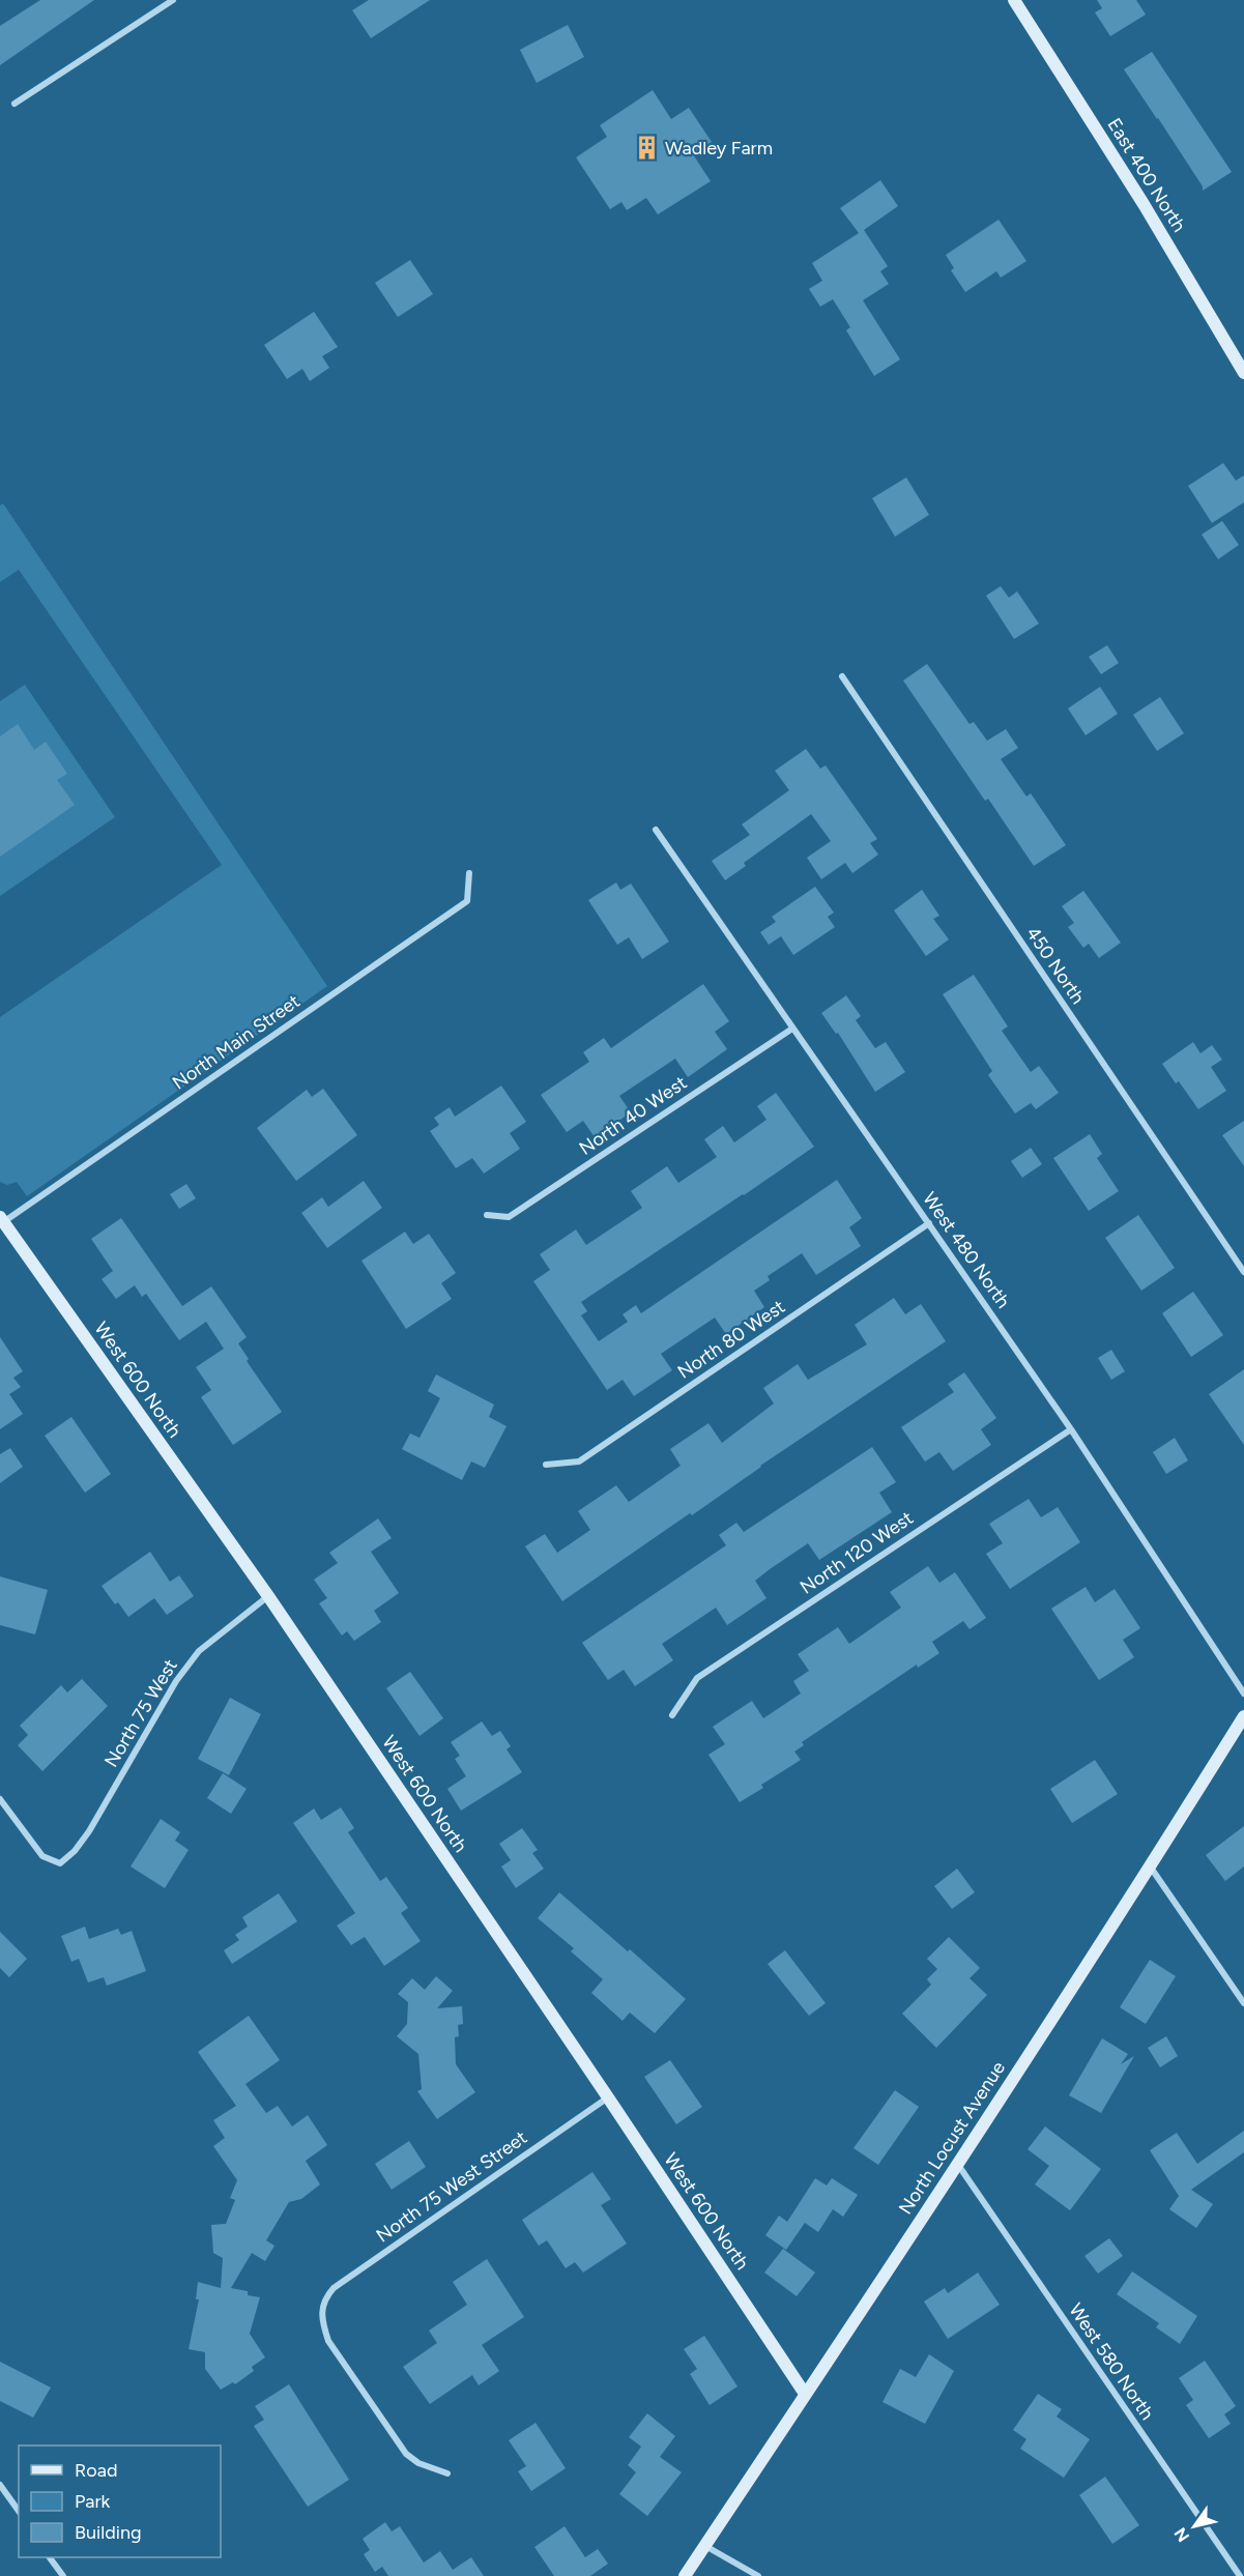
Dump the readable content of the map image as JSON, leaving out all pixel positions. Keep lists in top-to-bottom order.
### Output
{
  "streets": {
    "street": [
      "East 400 North",
      "450 North",
      "North Main Street",
      "North 40 West",
      "West 480 North",
      "North 80 West",
      "West 600 North",
      "North 120 West",
      "North 75 West",
      "North Locust Avenue",
      "North 75 West Street",
      "West 580 North"
    ]
  },
  "crossings": [
    ["North Main Street", "West 600 North"],
    ["North 40 West", "West 480 North"],
    ["West 480 North", "North 80 West"],
    ["West 480 North", "North 120 West"],
    ["West 600 North", "North 75 West"],
    ["West 600 North", "North Locust Avenue"],
    ["West 600 North", "North 75 West Street"],
    ["North Locust Avenue", "West 580 North"]
  ],
  "places": {
    "building": ["Wadley Farm"]
  },
  "legend": ["Road", "Park", "Building"],
  "north": "bottom left"
}
